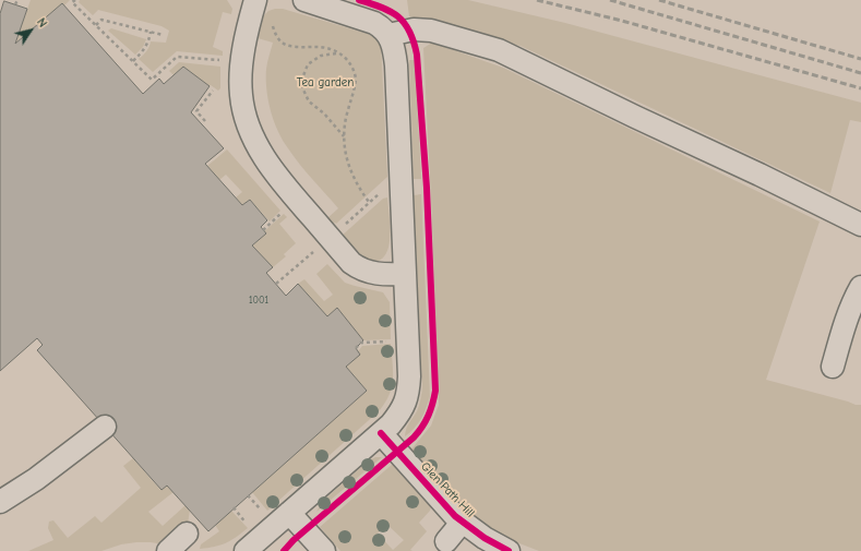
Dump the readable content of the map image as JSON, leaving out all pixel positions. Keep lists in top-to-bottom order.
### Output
{
  "streets": {
    "lane": ["Glen Path Hill"]
  },
  "parks": ["Tea garden"],
  "house_numbers": ["1001"],
  "north": "top right"
}
